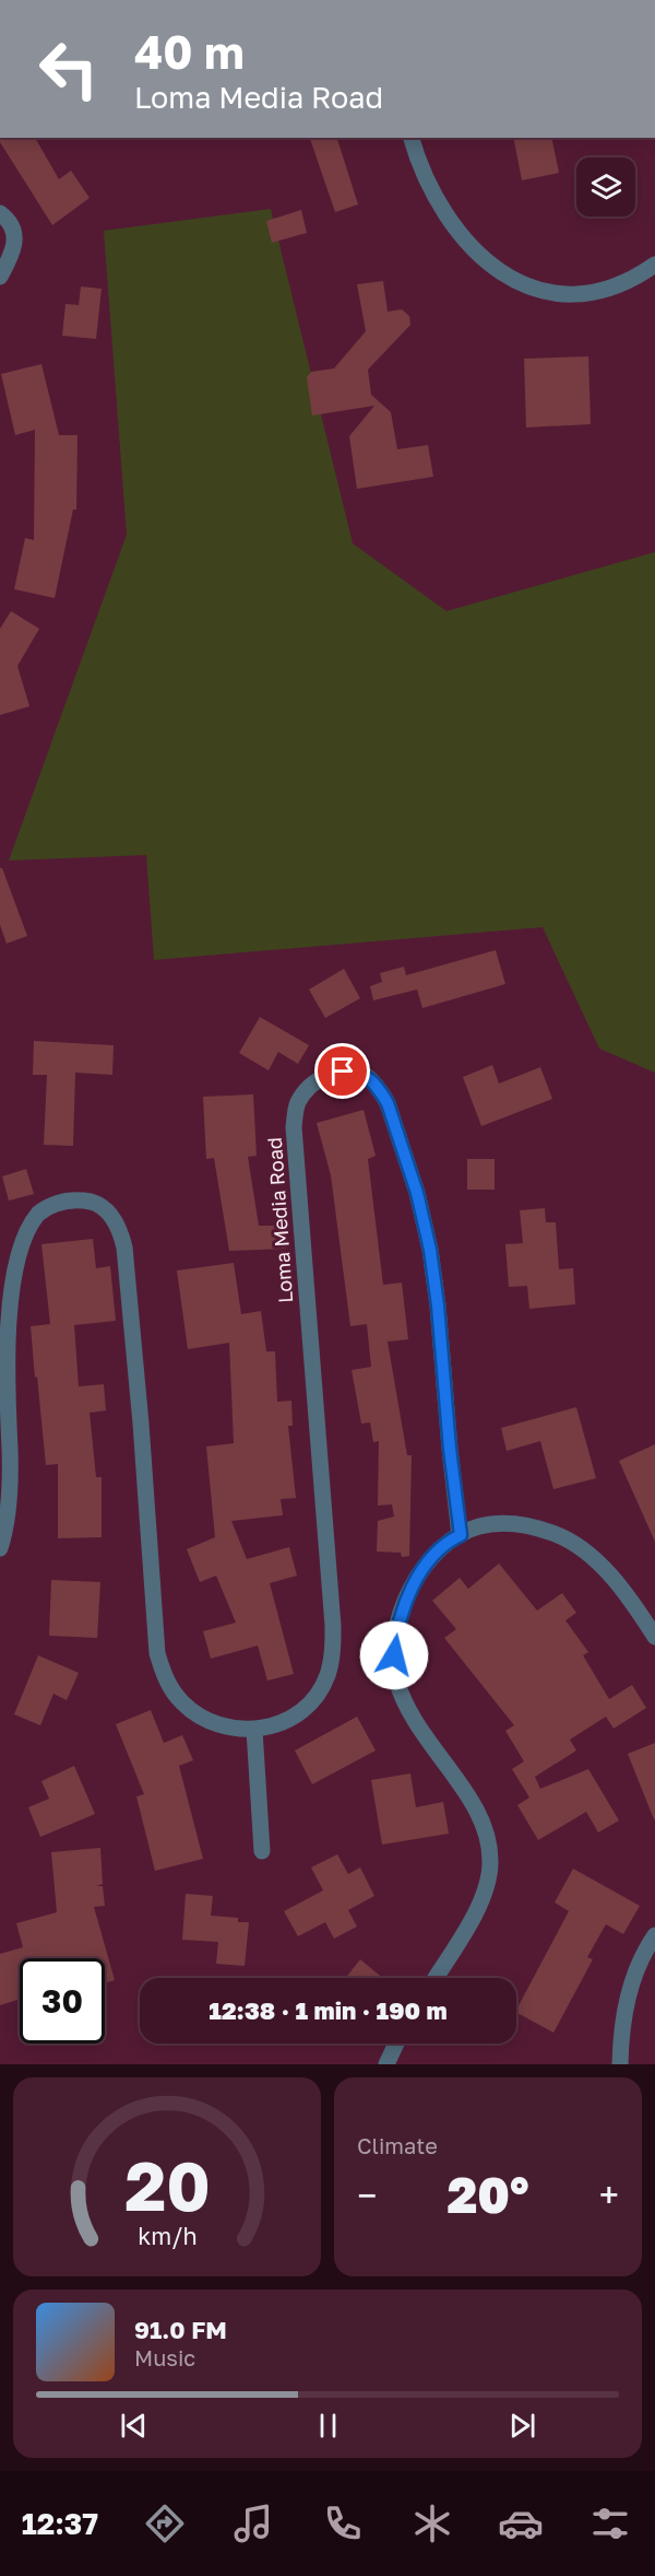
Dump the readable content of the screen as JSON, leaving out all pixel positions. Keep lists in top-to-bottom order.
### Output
{
  "streets": {
    "street": ["Loma Media Road"]
  },
  "page": {
    "turn": ["40 m", "Loma Media Road"],
    "limit": "30",
    "trip": "12:38 · 1 min · 190 m",
    "tile": "Climate",
    "heat": ["−", "20°", "+"],
    "song": ["91.0 FM", "Music"],
    "tabs": "12:37",
    "gauge": ["20", "km/h"]
  }
}
